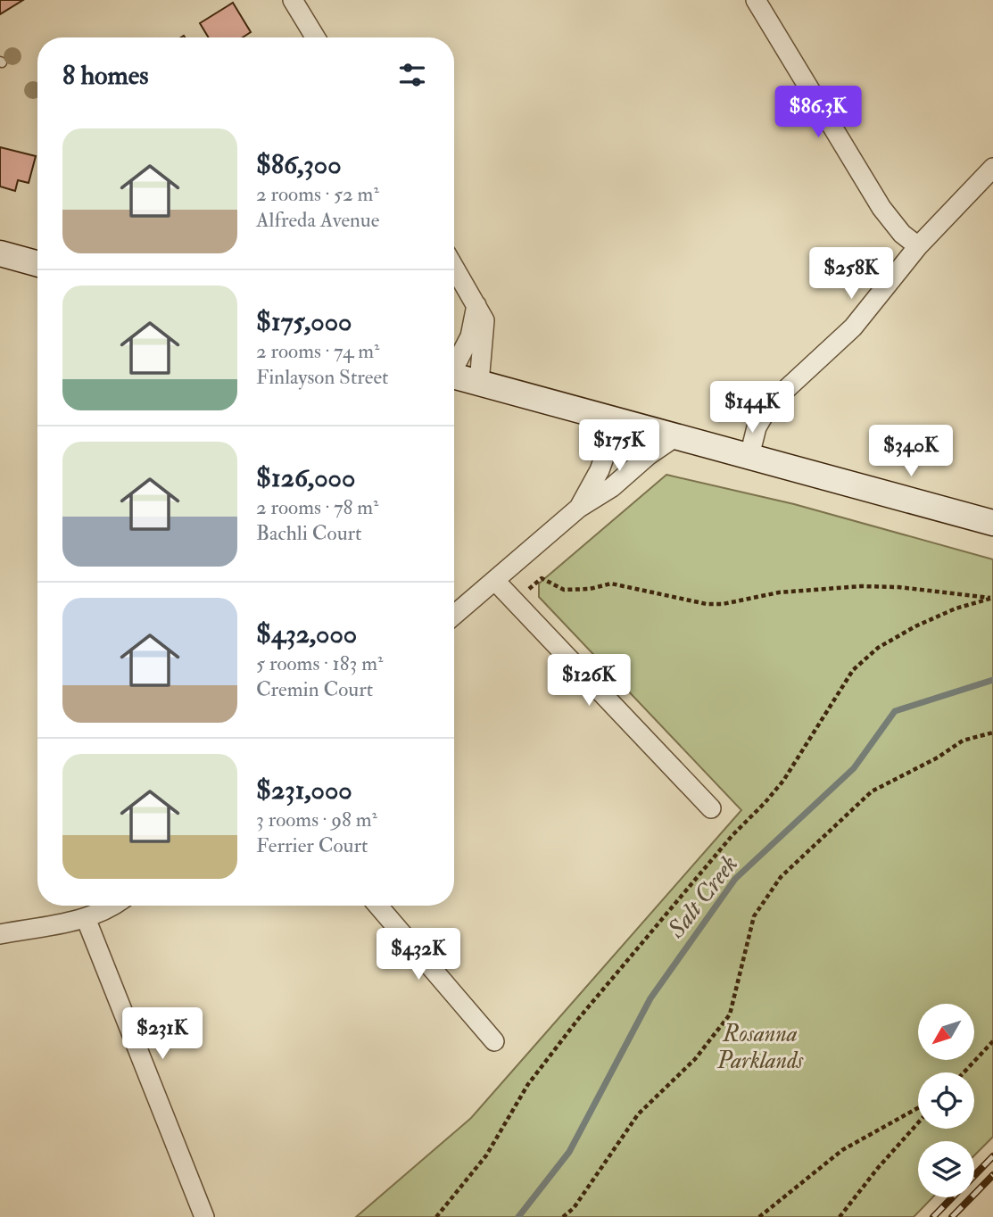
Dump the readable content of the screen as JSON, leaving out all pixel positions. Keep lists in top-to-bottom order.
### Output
{
  "water": ["Salt Creek"],
  "parks": ["Rosanna Parklands"],
  "north": "bottom left",
  "page": {
    "heading": "8 homes",
    "price": [
      "$86.3K",
      "$258K",
      "$144K",
      "$175K",
      "$340K",
      "$126K",
      "$432K",
      "$231K"
    ],
    "list": [
      {
        "name": "$86,300",
        "note": "2 rooms · 52 m² · Alfreda Avenue"
      },
      {
        "name": "$175,000",
        "note": "2 rooms · 74 m² · Finlayson Street"
      },
      {
        "name": "$126,000",
        "note": "2 rooms · 78 m² · Bachli Court"
      },
      {
        "name": "$432,000",
        "note": "5 rooms · 183 m² · Cremin Court"
      },
      {
        "name": "$231,000",
        "note": "3 rooms · 98 m² · Ferrier Court"
      }
    ]
  }
}
